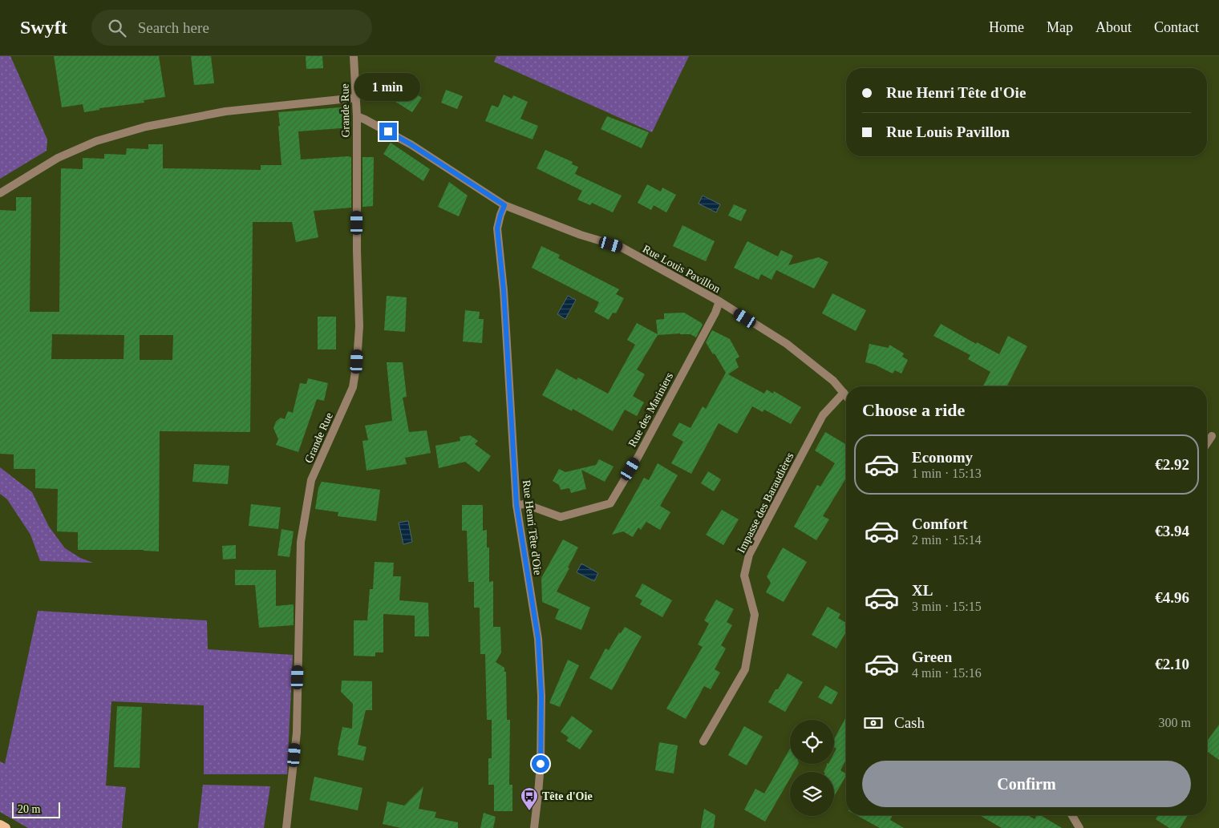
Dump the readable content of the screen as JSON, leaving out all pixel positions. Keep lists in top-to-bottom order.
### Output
{
  "streets": {
    "street": [
      "Grande Rue",
      "Rue Louis Pavillon",
      "Rue des Mariniers",
      "Impasse des Baraudières",
      "Rue Henri Tête d'Oie"
    ]
  },
  "crossings": [
    ["Grande Rue", "Rue Louis Pavillon"],
    ["Rue Louis Pavillon", "Rue des Mariniers"],
    ["Rue Louis Pavillon", "Impasse des Baraudières"],
    ["Rue Louis Pavillon", "Rue Henri Tête d'Oie"],
    ["Rue des Mariniers", "Rue Henri Tête d'Oie"]
  ],
  "places": {
    "bus stop": ["Tête d'Oie"]
  },
  "scale_bar": "20 m",
  "page": {
    "header": "Swyft",
    "search": "Search here",
    "nav": [
      "Home",
      "Map",
      "About",
      "Contact"
    ],
    "banner": ["Rue Henri Tête d'Oie", "Rue Louis Pavillon"],
    "bubble": "1 min",
    "heading": "Choose a ride",
    "list": [
      {
        "name": "Economy",
        "note": "1 min · 15:13",
        "value": "€2.92"
      },
      {
        "name": "Comfort",
        "note": "2 min · 15:14",
        "value": "€3.94"
      },
      {
        "name": "XL",
        "note": "3 min · 15:15",
        "value": "€4.96"
      },
      {
        "name": "Green",
        "note": "4 min · 15:16",
        "value": "€2.10"
      }
    ],
    "pay": ["Cash", "300 m"],
    "buttons": "Confirm",
    "scale": "20 m"
  }
}
